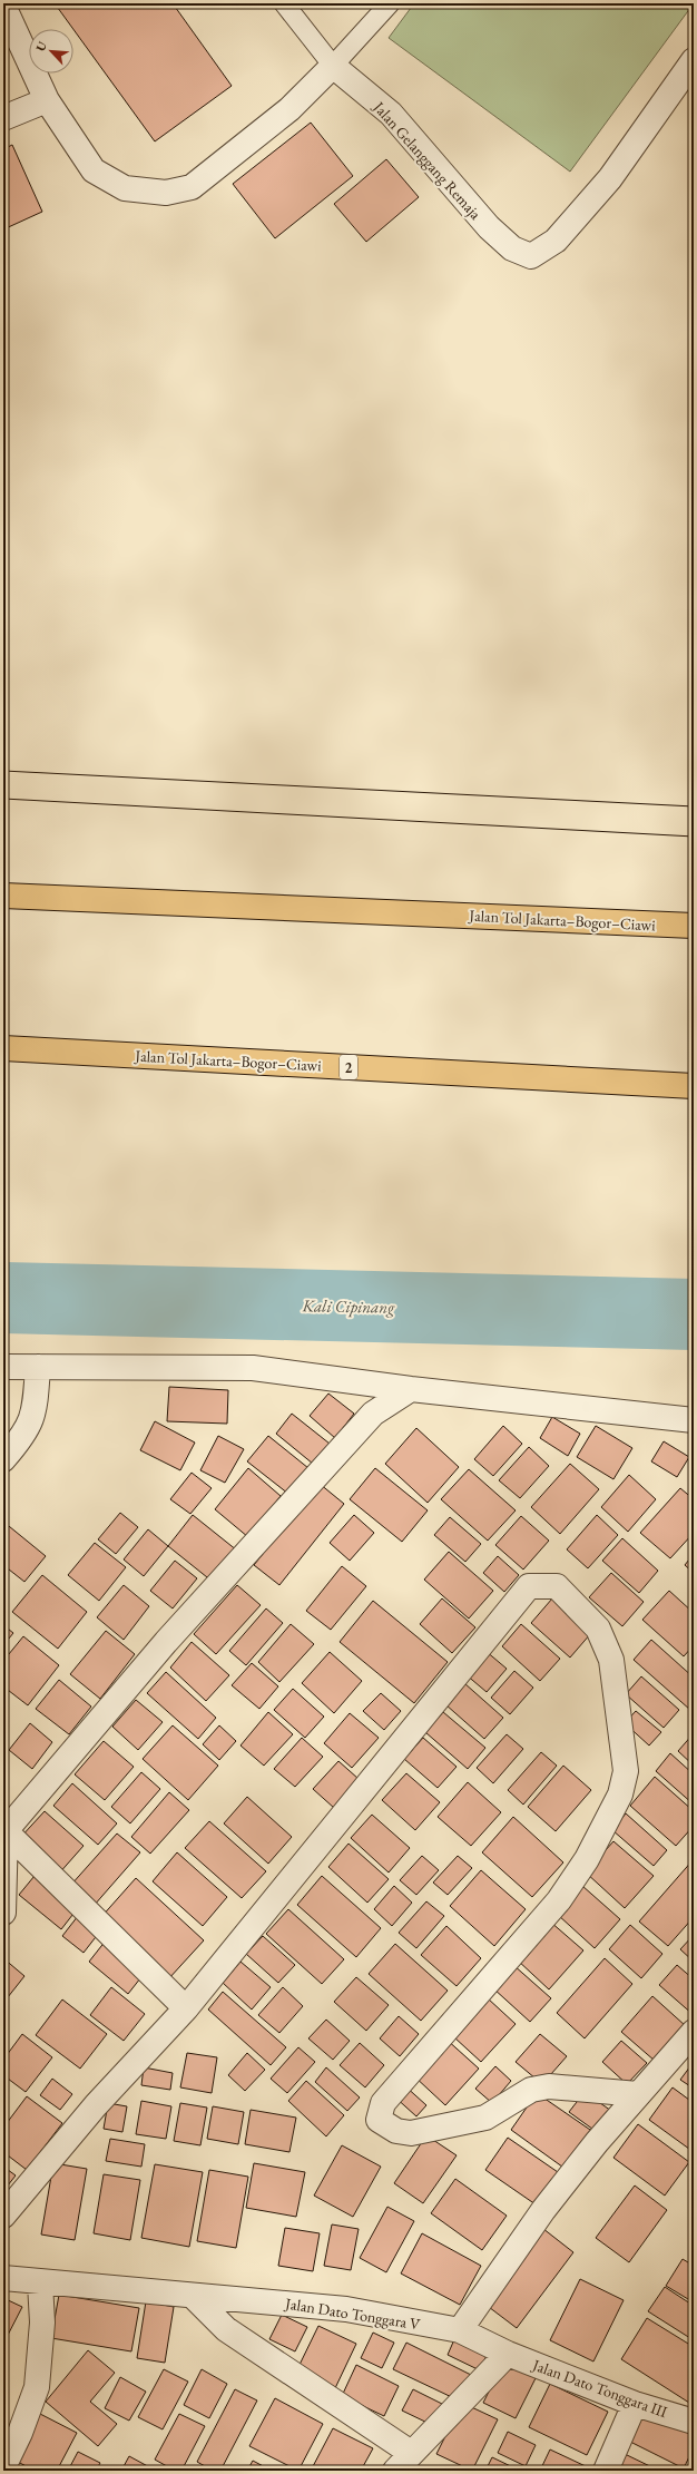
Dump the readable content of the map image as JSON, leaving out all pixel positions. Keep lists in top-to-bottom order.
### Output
{
  "streets": {
    "highway": ["Jalan Tol Jakarta–Bogor–Ciawi", "2"],
    "street": ["Jalan Gelanggang Remaja", "Jalan Dato Tonggara V", "Jalan Dato Tonggara III"]
  },
  "crossings": [
    ["Jalan Dato Tonggara V", "Jalan Dato Tonggara III"]
  ],
  "water": ["Kali Cipinang"],
  "north": "top left"
}
